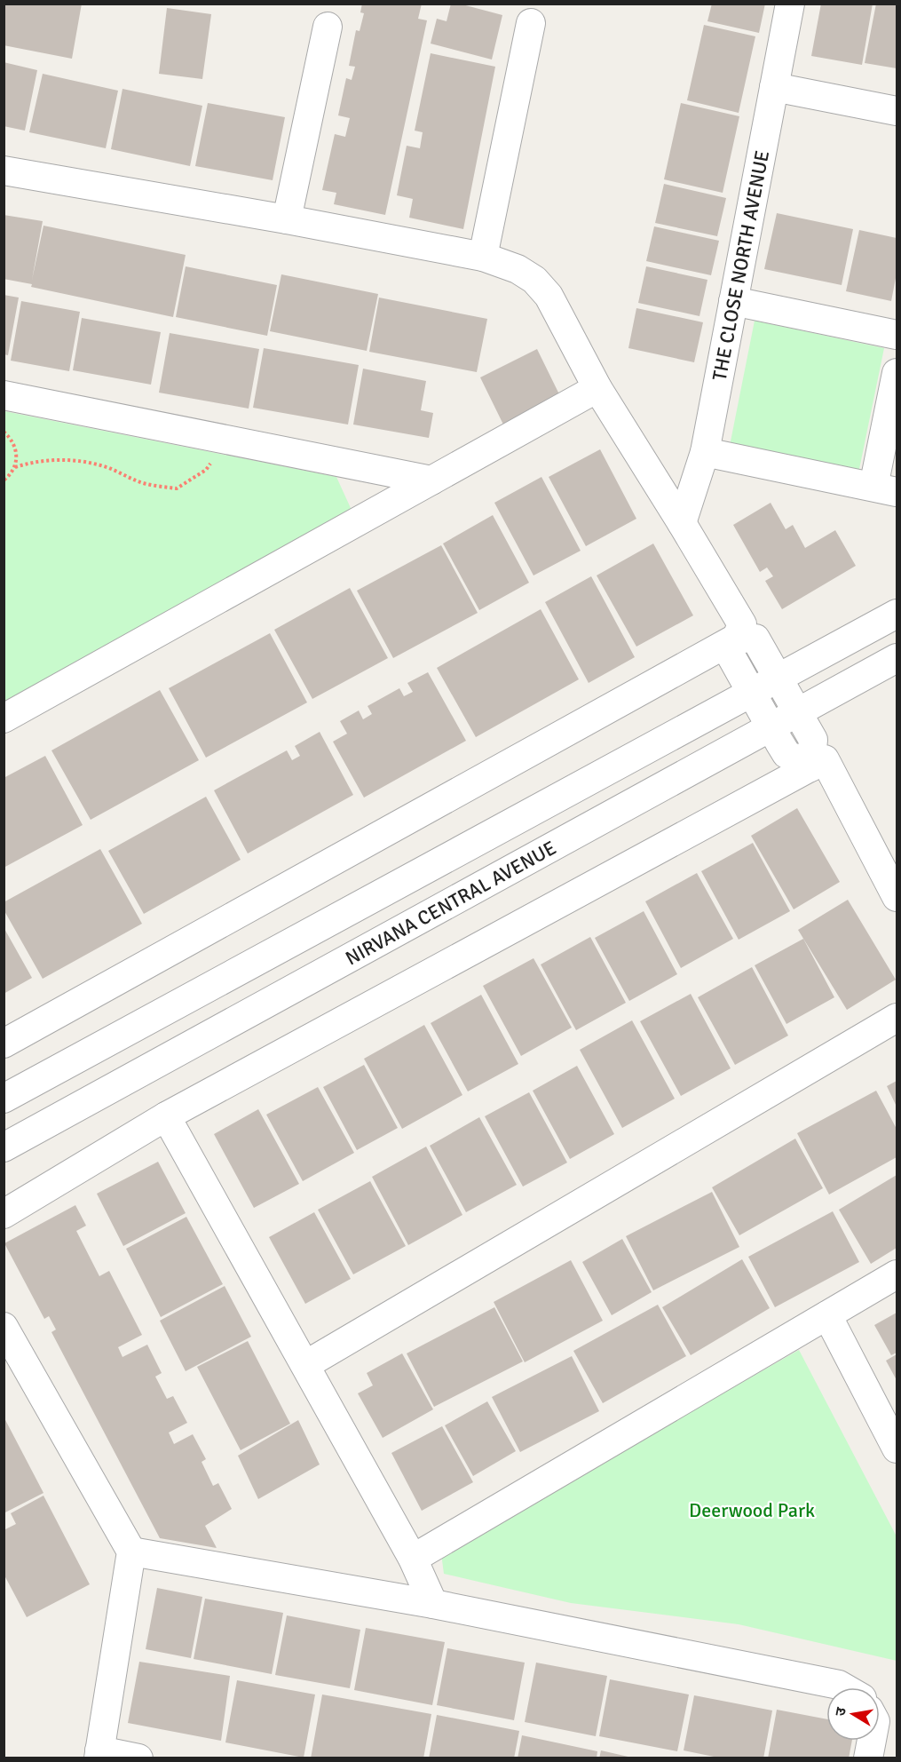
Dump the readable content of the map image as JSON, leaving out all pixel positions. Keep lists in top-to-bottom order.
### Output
{
  "streets": {
    "street": ["THE CLOSE NORTH AVENUE", "NIRVANA CENTRAL AVENUE"]
  },
  "parks": ["Deerwood Park"],
  "north": "left"
}
